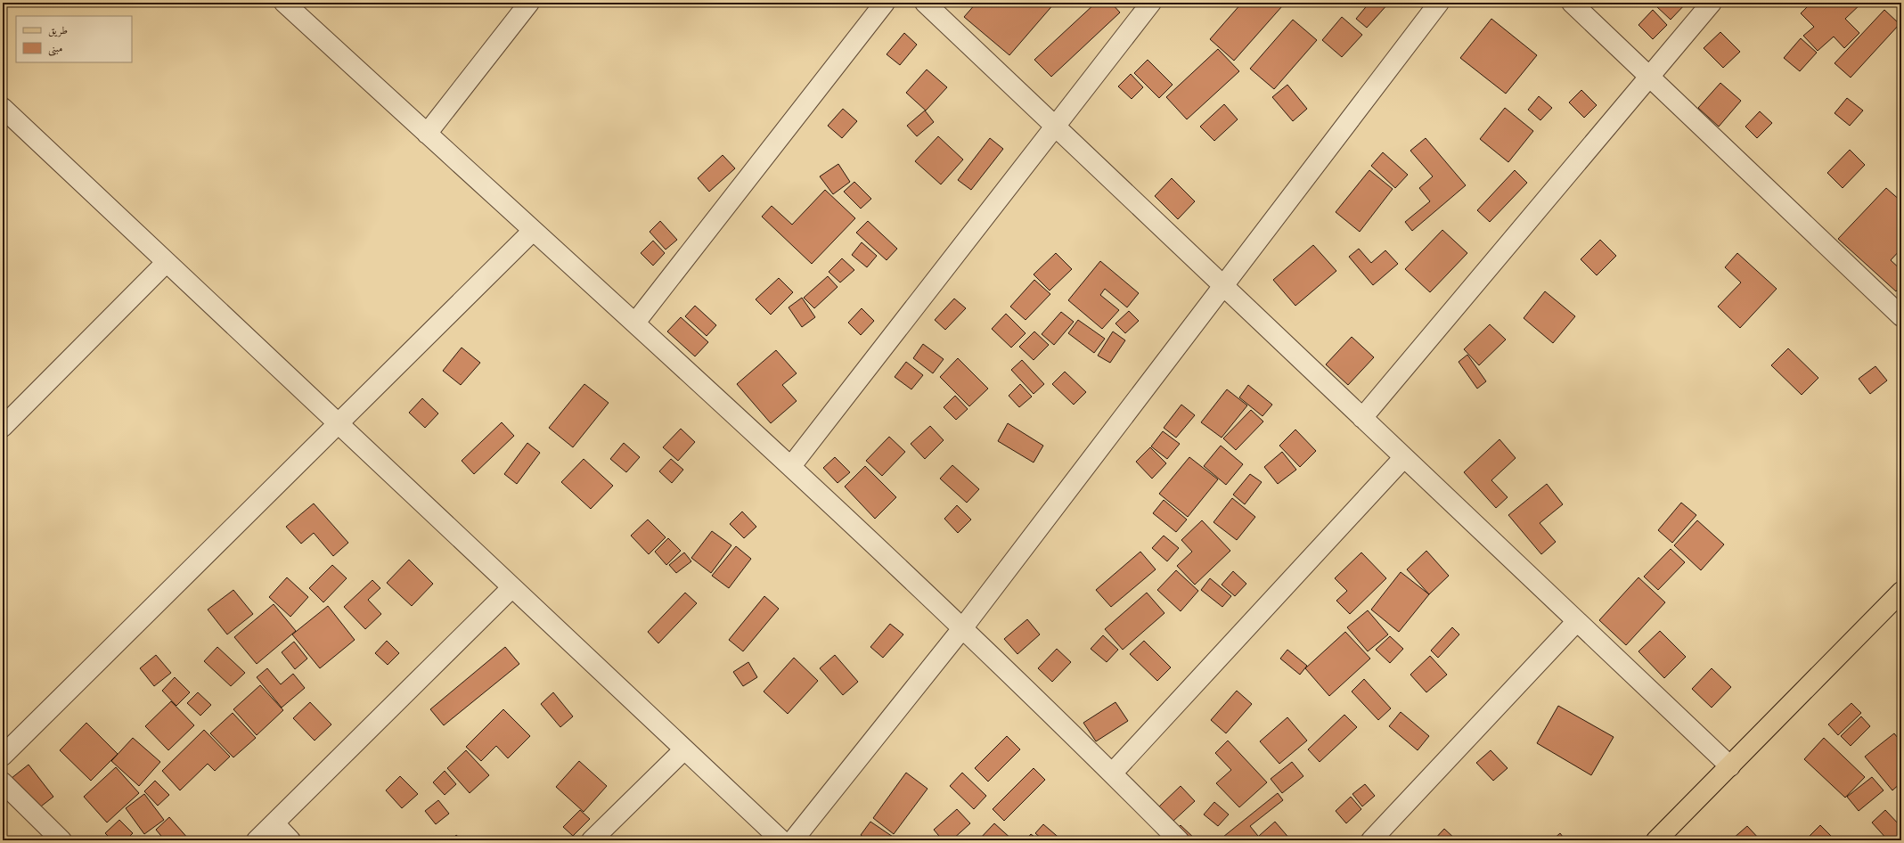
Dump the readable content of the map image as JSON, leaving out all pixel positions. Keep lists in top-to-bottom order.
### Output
{
  "legend": ["طريق", "مبنى"]
}
